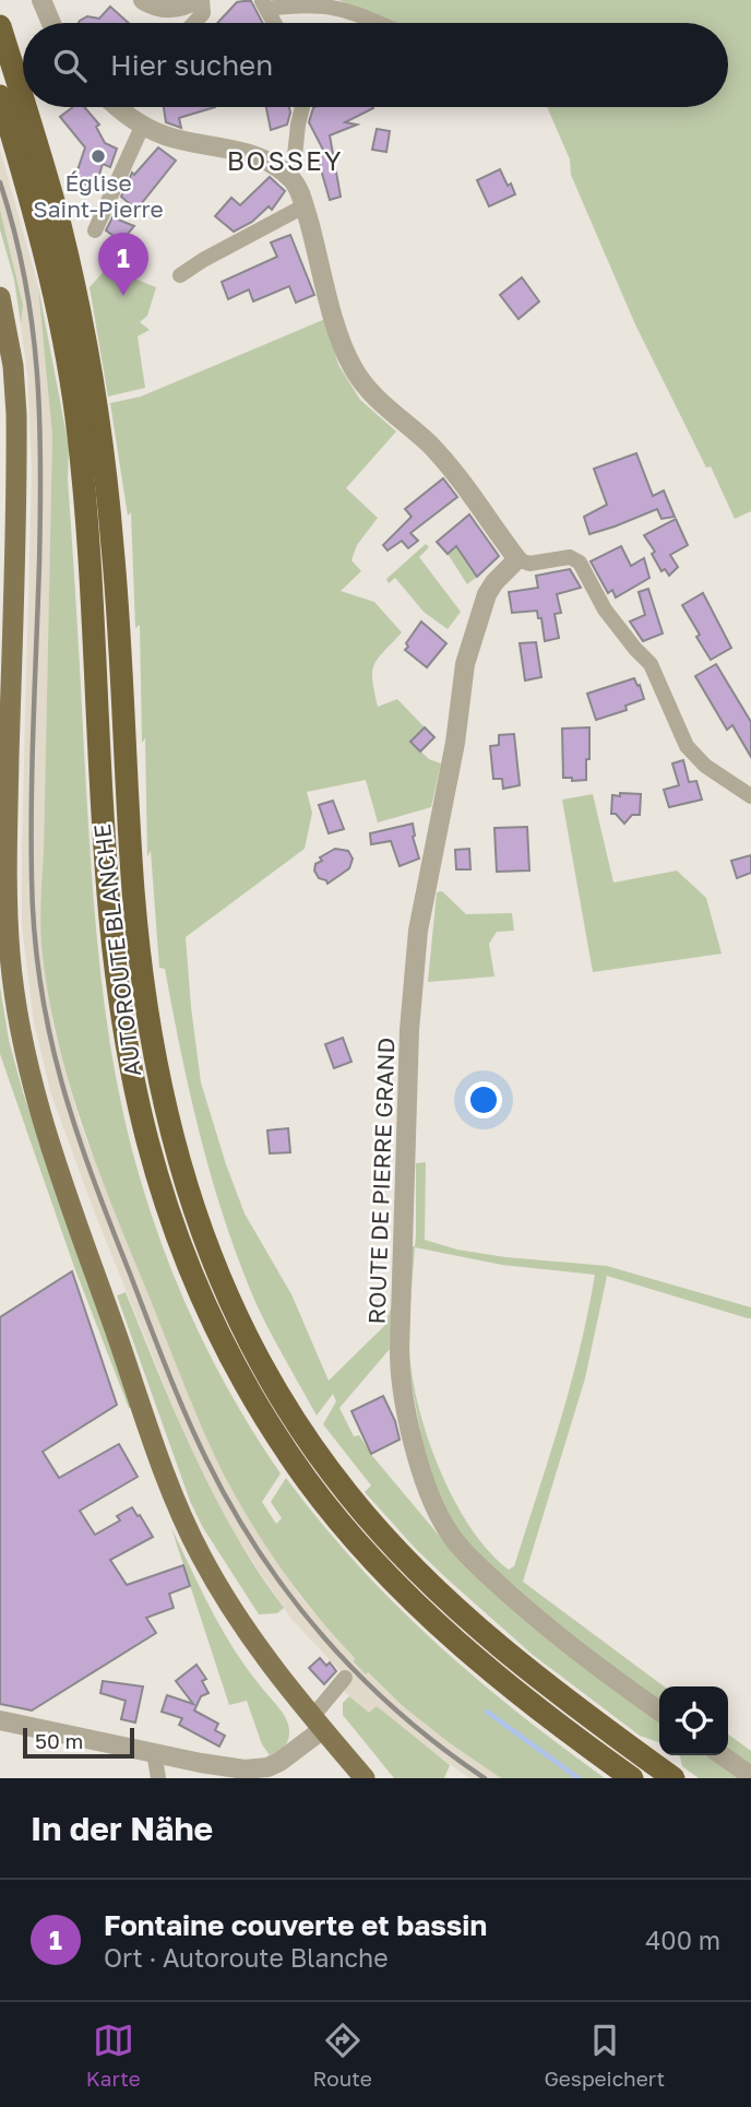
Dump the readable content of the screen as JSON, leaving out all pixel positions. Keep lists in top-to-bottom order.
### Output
{
  "streets": {
    "highway": ["AUTOROUTE BLANCHE"],
    "street": ["ROUTE DE PIERRE GRAND"]
  },
  "districts": ["BOSSEY"],
  "places": ["Église Saint-Pierre"],
  "scale_bar": "50 m",
  "page": {
    "search": "Hier suchen",
    "pins": "1",
    "scale": "50 m",
    "heading": "In der Nähe",
    "list": [
      {
        "mark": "1",
        "name": "Fontaine couverte et bassin",
        "note": "Ort · Autoroute Blanche",
        "value": "400 m"
      }
    ],
    "nav": ["Karte", "Route", "Gespeichert"]
  }
}
